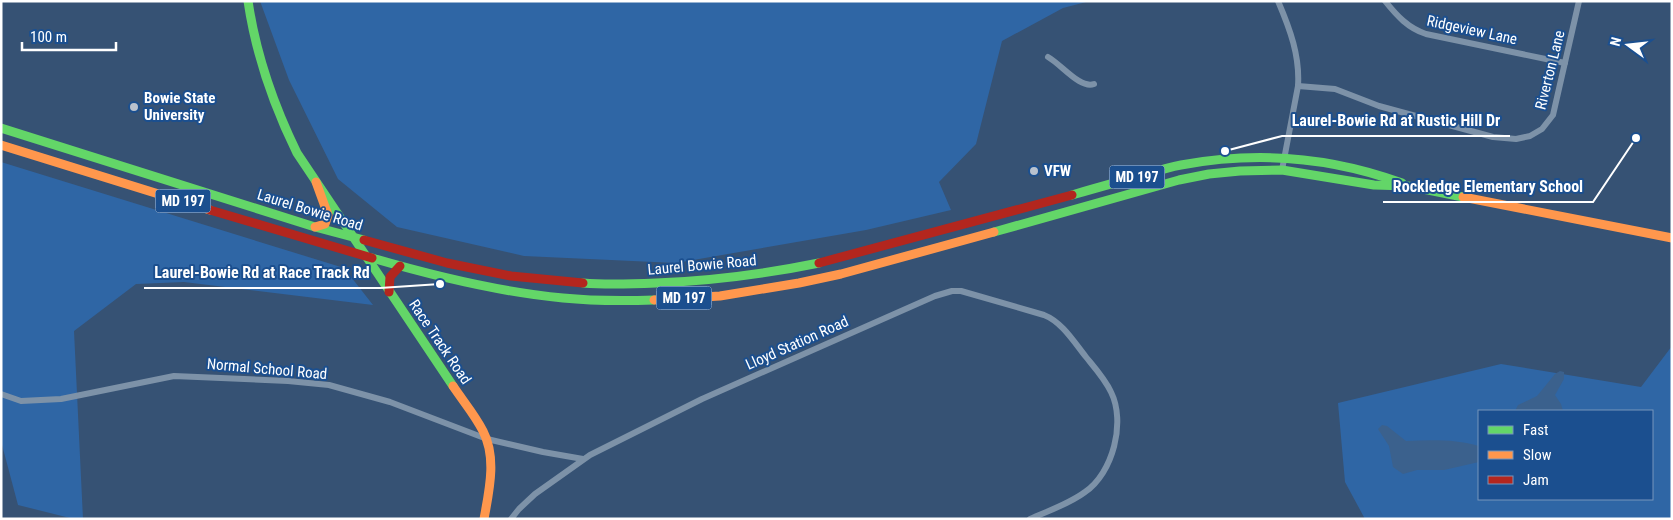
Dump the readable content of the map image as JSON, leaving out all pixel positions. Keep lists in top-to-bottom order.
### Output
{
  "streets": {
    "main road": ["MD 197", "Laurel Bowie Road", "Race Track Road"],
    "street": [
      "Ridgeview Lane",
      "Riverton Lane",
      "Lloyd Station Road",
      "Normal School Road"
    ]
  },
  "crossings": [
    ["Ridgeview Lane", "Riverton Lane"],
    ["Laurel Bowie Road", "Race Track Road"],
    ["Race Track Road", "Normal School Road"],
    ["Lloyd Station Road", "Normal School Road"]
  ],
  "places": [
    "Bowie State University",
    "Rockledge Elementary School",
    "Laurel-Bowie Rd at Rustic Hill Dr",
    "VFW",
    "Laurel-Bowie Rd at Race Track Rd"
  ],
  "legend": ["Fast", "Slow", "Jam"],
  "scale_bar": "100 m",
  "north": "left"
}
